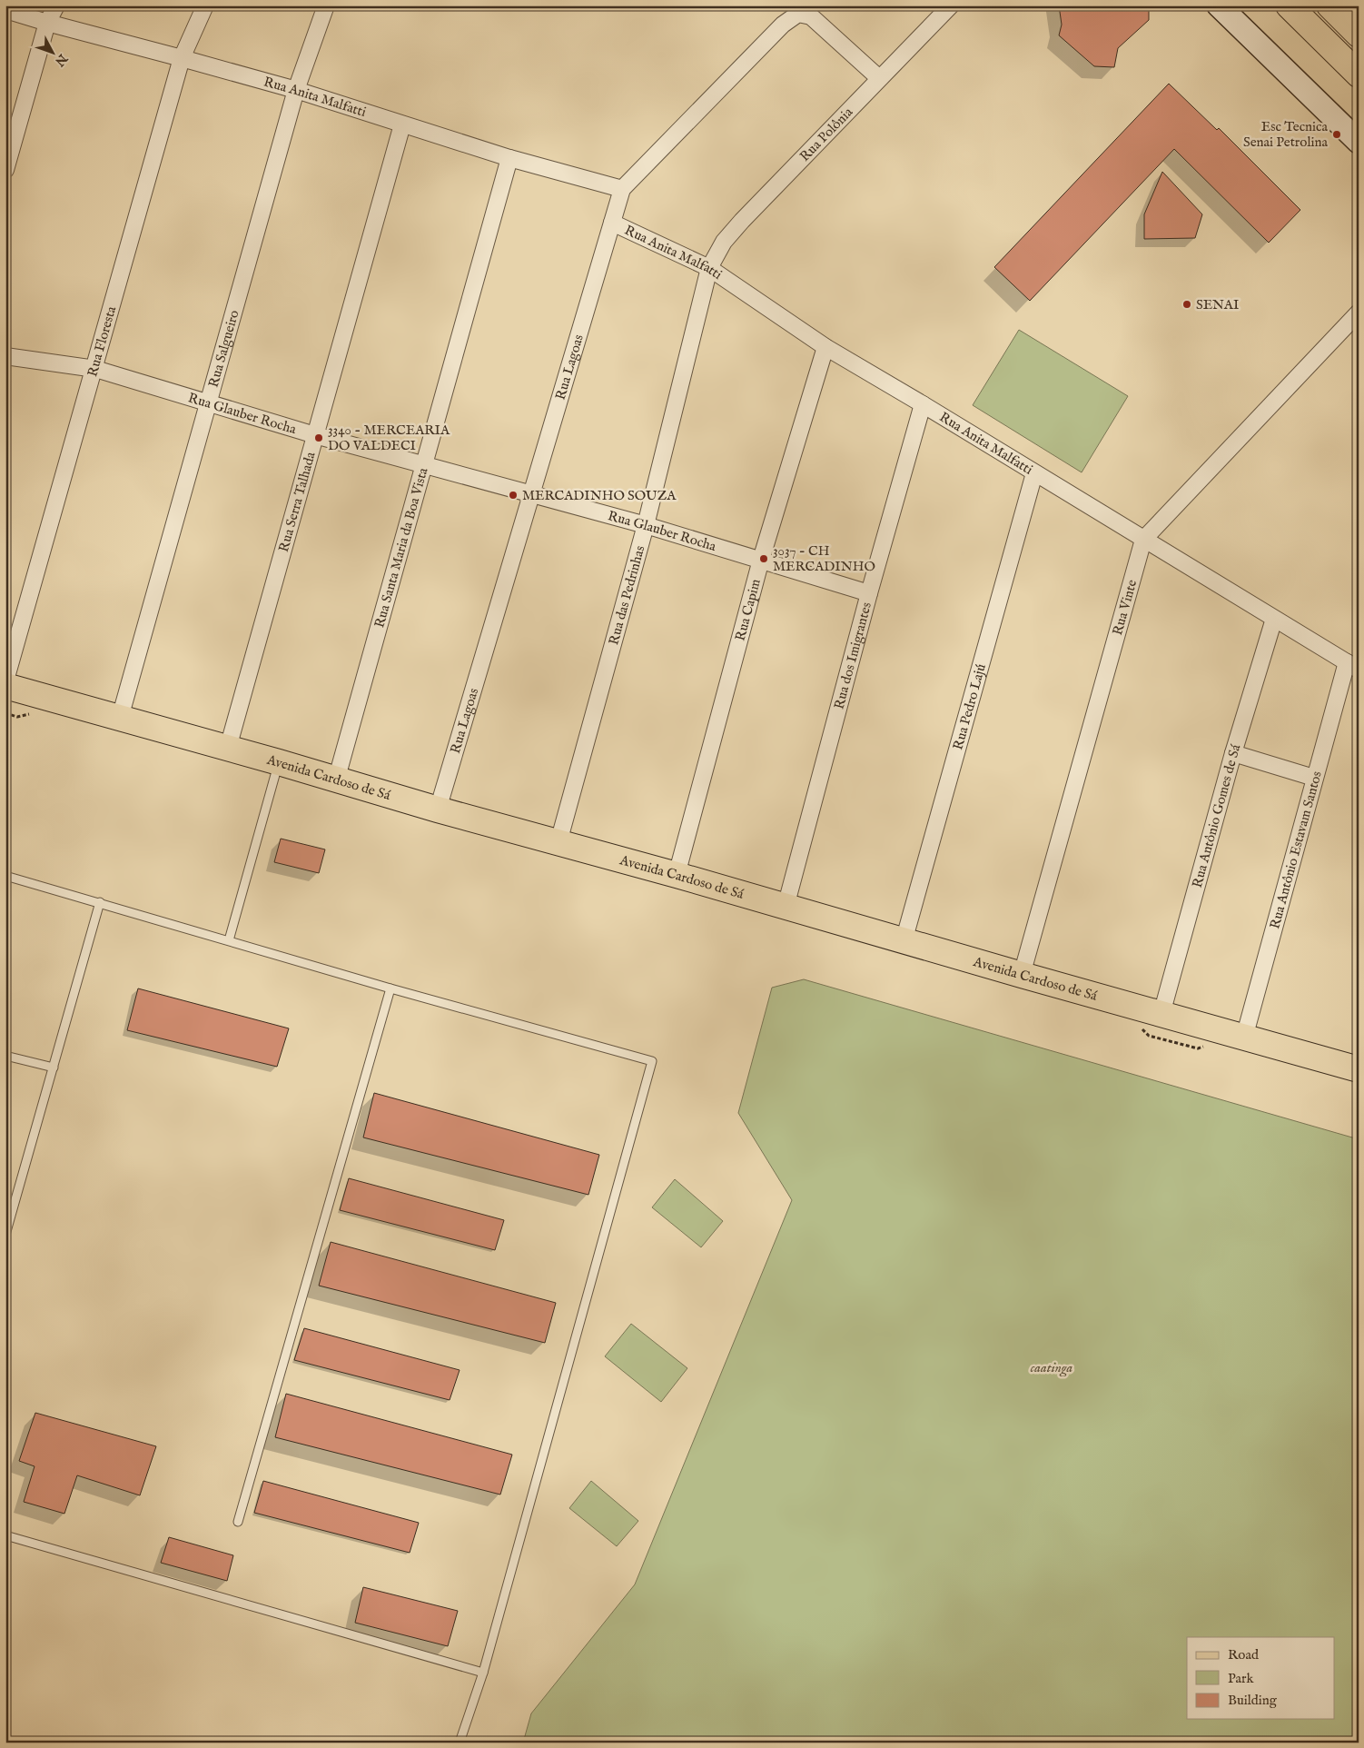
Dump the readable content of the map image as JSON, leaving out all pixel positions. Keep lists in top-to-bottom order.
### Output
{
  "streets": {
    "main road": ["Avenida Cardoso de Sá"],
    "street": [
      "Rua Anita Malfatti",
      "Rua Polônia",
      "Rua Floresta",
      "Rua Salgueiro",
      "Rua Lagoas",
      "Rua Glauber Rocha",
      "Rua Serra Talhada",
      "Rua Santa Maria da Boa Vista",
      "Rua das Pedrinhas",
      "Rua Vinte",
      "Rua Capim",
      "Rua dos Imigrantes",
      "Rua Pedro Lajú",
      "Rua Antônio Gomes de Sá",
      "Rua Antônio Estavam Santos"
    ]
  },
  "crossings": [
    ["Rua Anita Malfatti", "Rua Polônia"],
    ["Rua Anita Malfatti", "Rua Floresta"],
    ["Rua Anita Malfatti", "Rua Salgueiro"],
    ["Rua Anita Malfatti", "Rua Lagoas"],
    ["Rua Anita Malfatti", "Rua Serra Talhada"],
    ["Rua Anita Malfatti", "Rua Santa Maria da Boa Vista"],
    ["Rua Anita Malfatti", "Rua das Pedrinhas"],
    ["Rua Anita Malfatti", "Rua Vinte"],
    ["Rua Anita Malfatti", "Rua Capim"],
    ["Rua Anita Malfatti", "Rua dos Imigrantes"],
    ["Rua Anita Malfatti", "Rua Pedro Lajú"],
    ["Rua Anita Malfatti", "Rua Antônio Gomes de Sá"],
    ["Rua Anita Malfatti", "Rua Antônio Estavam Santos"],
    ["Rua Polônia", "Rua Lagoas"],
    ["Rua Polônia", "Rua das Pedrinhas"],
    ["Rua Floresta", "Rua Glauber Rocha"],
    ["Rua Salgueiro", "Rua Glauber Rocha"],
    ["Rua Salgueiro", "Avenida Cardoso de Sá"],
    ["Rua Lagoas", "Rua Glauber Rocha"],
    ["Rua Lagoas", "Avenida Cardoso de Sá"],
    ["Rua Glauber Rocha", "Rua Serra Talhada"],
    ["Rua Glauber Rocha", "Rua Santa Maria da Boa Vista"],
    ["Rua Glauber Rocha", "Rua das Pedrinhas"],
    ["Rua Glauber Rocha", "Rua Capim"],
    ["Rua Glauber Rocha", "Rua dos Imigrantes"],
    ["Rua Serra Talhada", "Avenida Cardoso de Sá"],
    ["Rua Santa Maria da Boa Vista", "Avenida Cardoso de Sá"],
    ["Rua das Pedrinhas", "Avenida Cardoso de Sá"],
    ["Rua Vinte", "Avenida Cardoso de Sá"],
    ["Rua Capim", "Avenida Cardoso de Sá"],
    ["Rua dos Imigrantes", "Avenida Cardoso de Sá"],
    ["Rua Pedro Lajú", "Avenida Cardoso de Sá"],
    ["Avenida Cardoso de Sá", "Rua Antônio Gomes de Sá"],
    ["Avenida Cardoso de Sá", "Rua Antônio Estavam Santos"]
  ],
  "parks": ["caatinga"],
  "places": [
    "Esc Tecnica Senai Petrolina",
    "SENAI",
    "3340 - MERCEARIA DO VALDECI",
    "MERCADINHO SOUZA",
    "3037 - CH MERCADINHO"
  ],
  "legend": ["Road", "Park", "Building"],
  "north": "bottom right"
}
